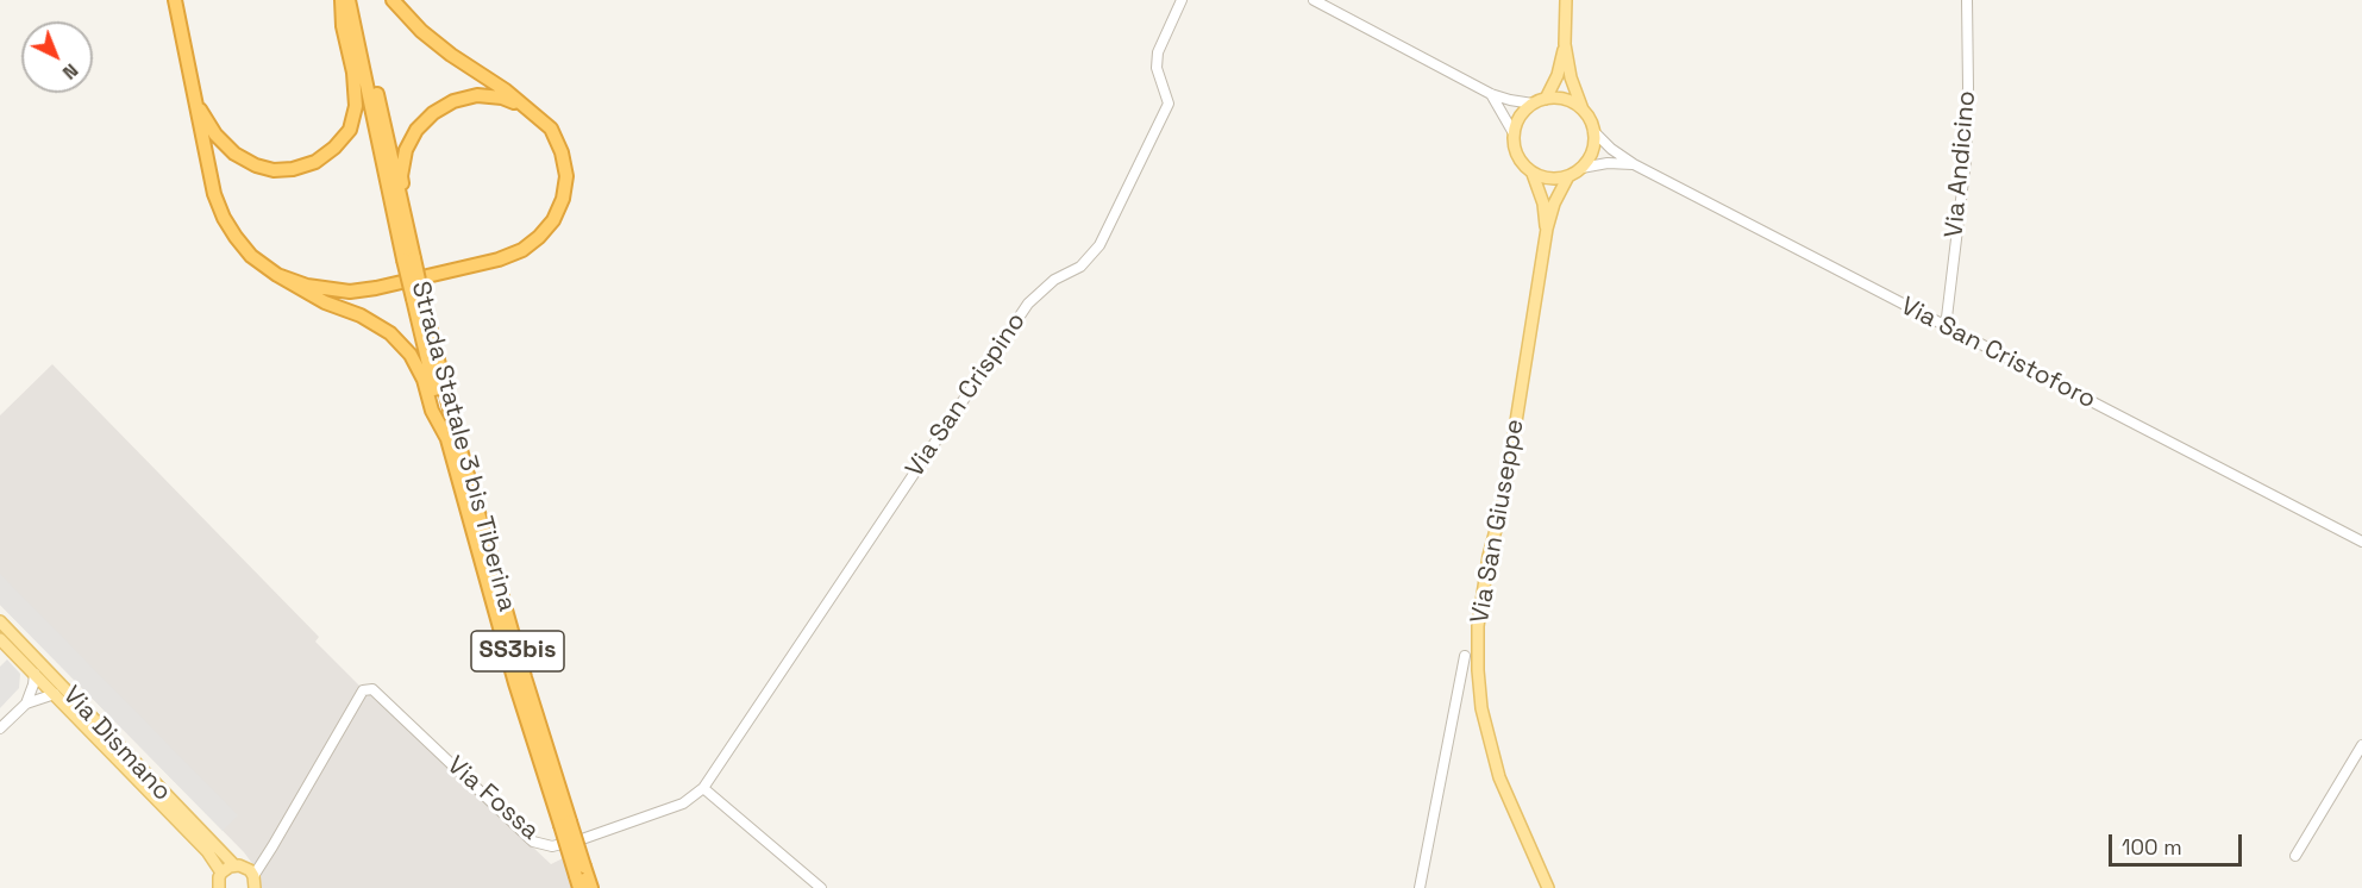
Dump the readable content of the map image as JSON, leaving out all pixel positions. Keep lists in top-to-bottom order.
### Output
{
  "streets": {
    "highway": ["Strada Statale 3 bis Tiberina", "SS3bis"],
    "main road": ["Via San Giuseppe", "Via Dismano"],
    "street": [
      "Via Andicino",
      "Via San Cristoforo",
      "Via San Crispino",
      "Via Fossa"
    ]
  },
  "crossings": [
    ["Via Andicino", "Via San Cristoforo"],
    ["Via San Cristoforo", "Via San Giuseppe"],
    ["Via San Crispino", "Via Fossa"],
    ["Via Dismano", "Via Fossa"]
  ],
  "scale_bar": "100 m",
  "north": "bottom right"
}
